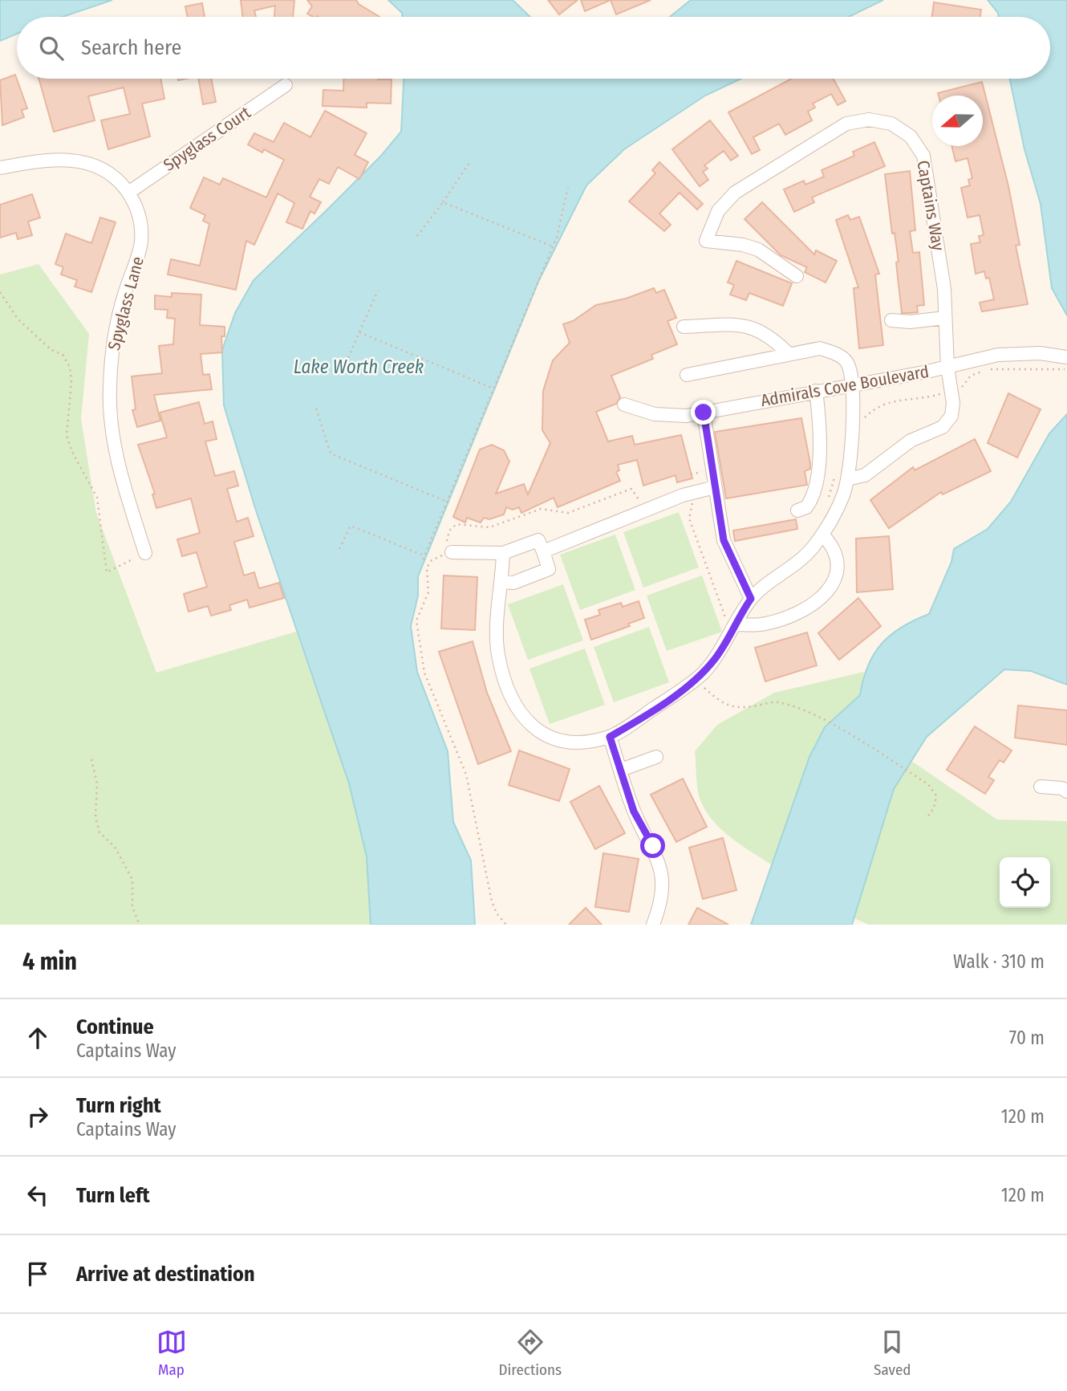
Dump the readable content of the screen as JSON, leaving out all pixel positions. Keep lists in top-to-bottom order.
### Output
{
  "streets": {
    "street": [
      "Spyglass Court",
      "Captains Way",
      "Spyglass Lane",
      "Admirals Cove Boulevard"
    ]
  },
  "crossings": [
    ["Spyglass Court", "Spyglass Lane"],
    ["Captains Way", "Admirals Cove Boulevard"]
  ],
  "water": ["Lake Worth Creek"],
  "north": "left",
  "page": {
    "search": "Search here",
    "heading": ["4 min", "Walk · 310 m"],
    "list": [
      ["Continue", "Captains Way", "70 m"],
      ["Turn right", "Captains Way", "120 m"],
      ["Turn left", "120 m"],
      "Arrive at destination"
    ],
    "nav": ["Map", "Directions", "Saved"]
  }
}
